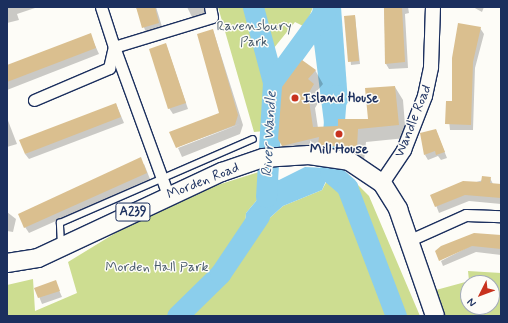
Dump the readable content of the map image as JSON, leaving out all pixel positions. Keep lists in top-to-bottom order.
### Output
{
  "streets": {
    "main road": ["Morden Road", "A239"],
    "street": ["Wandle Road"]
  },
  "crossings": [
    ["Wandle Road", "Morden Road"]
  ],
  "water": ["River Wandle"],
  "parks": ["Ravensbury Park", "Morden Hall Park"],
  "places": ["Island House", "Mill House"],
  "north": "bottom left"
}
